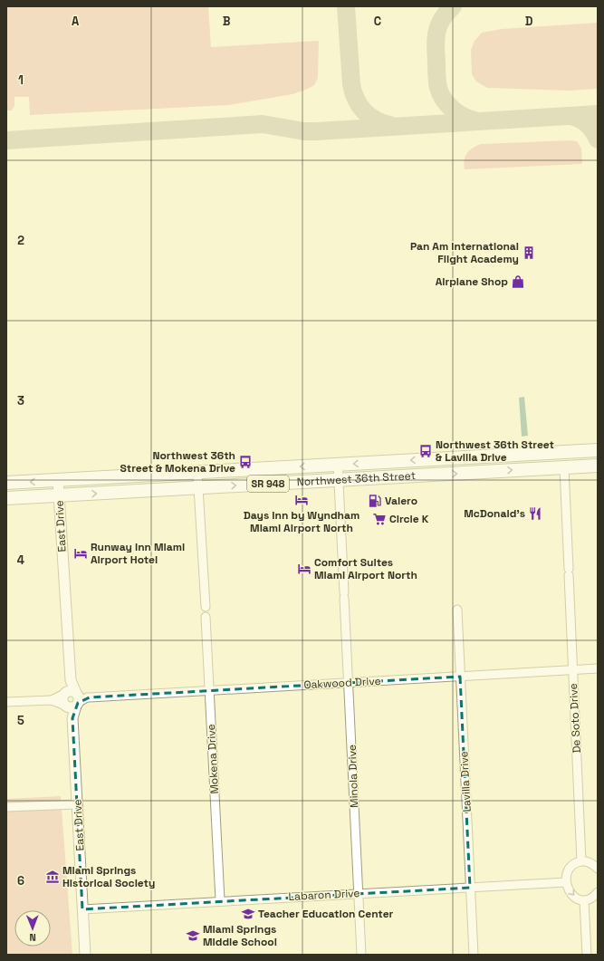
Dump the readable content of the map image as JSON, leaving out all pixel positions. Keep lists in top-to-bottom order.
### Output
{
  "streets": {
    "main road": ["Northwest 36th Street", "SR 948"],
    "street": [
      "East Drive",
      "Oakwood Drive",
      "De Soto Drive",
      "Mokena Drive",
      "Minola Drive",
      "Lavilla Drive",
      "Labaron Drive"
    ]
  },
  "crossings": [
    ["Northwest 36th Street", "East Drive"],
    ["Northwest 36th Street", "De Soto Drive"],
    ["Northwest 36th Street", "Minola Drive"],
    ["East Drive", "Oakwood Drive"],
    ["East Drive", "Labaron Drive"],
    ["Oakwood Drive", "De Soto Drive"],
    ["Oakwood Drive", "Mokena Drive"],
    ["Oakwood Drive", "Minola Drive"],
    ["Oakwood Drive", "Lavilla Drive"],
    ["Mokena Drive", "Labaron Drive"],
    ["Minola Drive", "Labaron Drive"],
    ["Lavilla Drive", "Labaron Drive"]
  ],
  "places": {
    "building": ["Pan Am International Flight Academy"],
    "shop": ["Airplane Shop"],
    "bus stop": ["Northwest 36th Street & Lavilla Drive", "Northwest 36th Street & Mokena Drive"],
    "hotel": ["Days Inn by Wyndham Miami Airport North", "Runway Inn Miami Airport Hotel", "Comfort Suites Miami Airport North"],
    "fuel station": ["Valero"],
    "restaurant": ["McDonald's"],
    "supermarket": ["Circle K"],
    "museum": ["Miami Springs Historical Society"],
    "school or university": ["Teacher Education Center", "Miami Springs Middle School"]
  },
  "north": "bottom",
  "grid": {
    "columns": [
      "A",
      "B",
      "C",
      "D"
    ],
    "rows": [
      "1",
      "2",
      "3",
      "4",
      "5",
      "6"
    ]
  }
}
